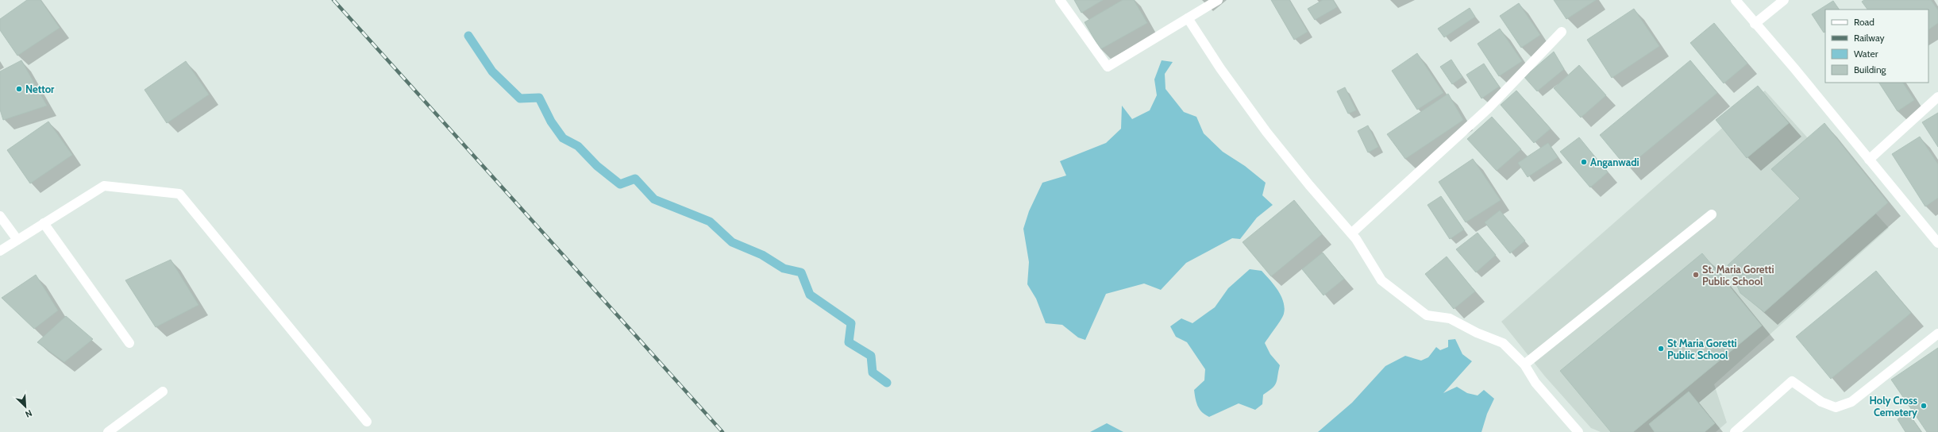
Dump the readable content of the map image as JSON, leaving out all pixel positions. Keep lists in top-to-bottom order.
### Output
{
  "places": [
    "Nettor",
    "Anganwadi",
    "St. Maria Goretti Public School",
    "St Maria Goretti Public School",
    "Holy Cross Cemetery"
  ],
  "legend": [
    "Road",
    "Railway",
    "Water",
    "Building"
  ],
  "north": "bottom right"
}
